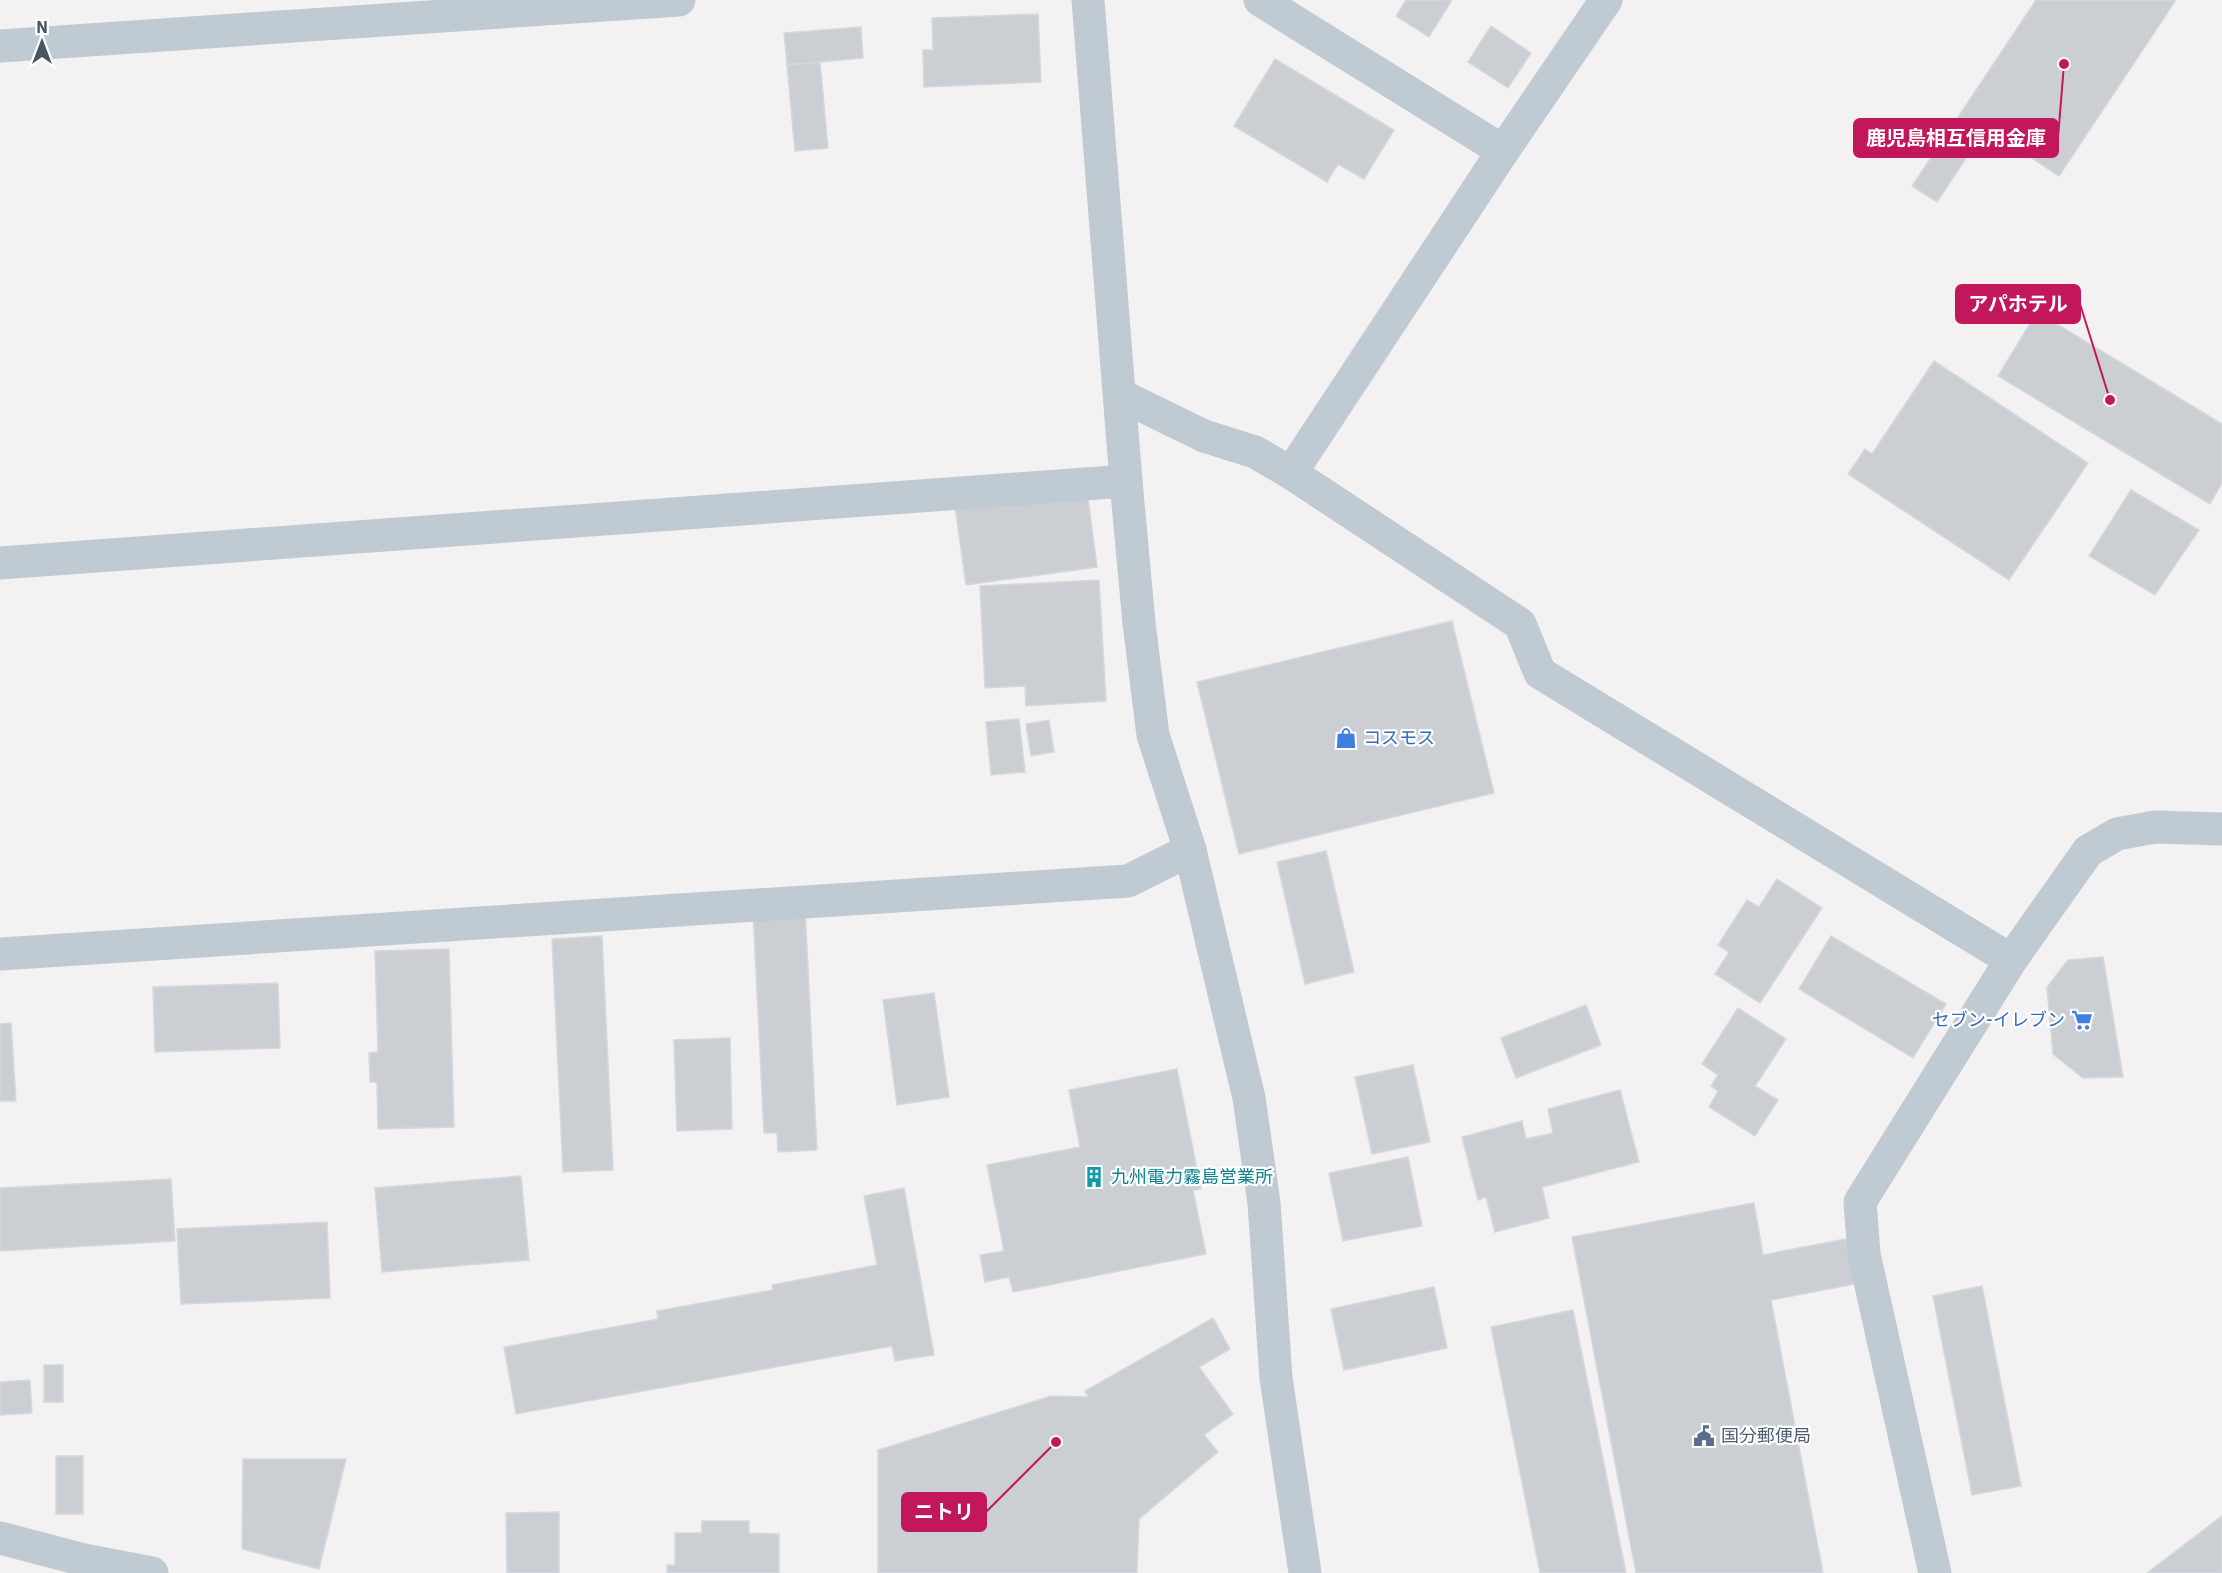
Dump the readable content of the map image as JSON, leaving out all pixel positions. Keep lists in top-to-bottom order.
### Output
{
  "places": {
    "other": ["鹿児島相互信用金庫", "アパホテル", "ニトリ"],
    "shop": ["コスモス"],
    "supermarket": ["セブン-イレブン"],
    "building": ["九州電力霧島営業所"],
    "public building": ["国分郵便局"]
  },
  "north": "top"
}
